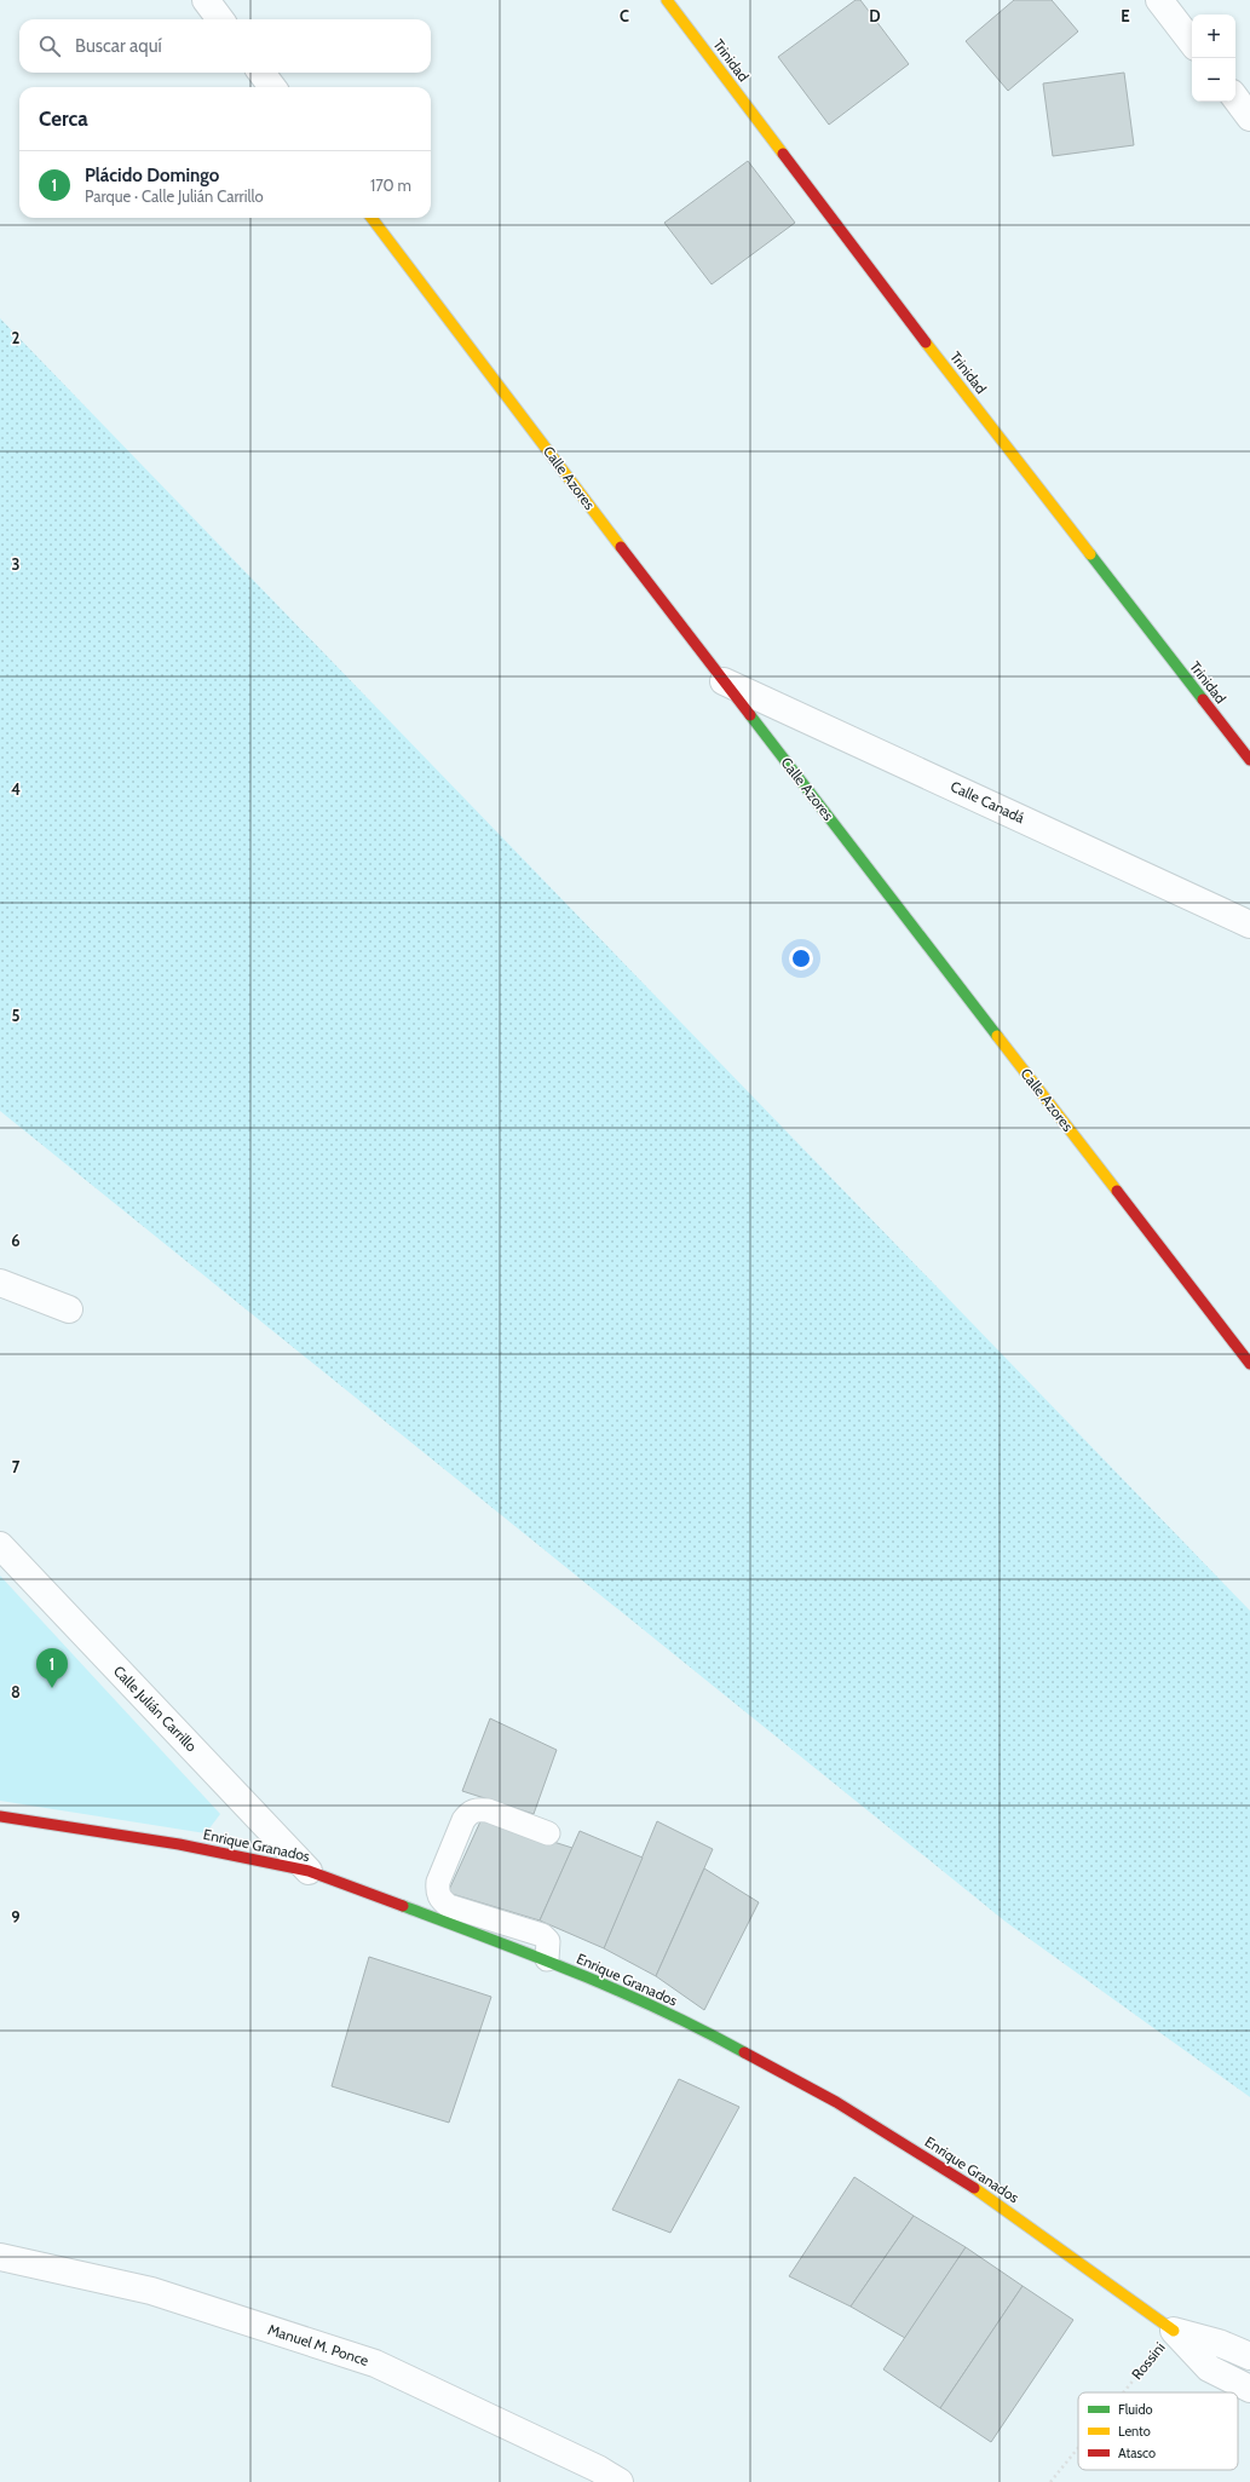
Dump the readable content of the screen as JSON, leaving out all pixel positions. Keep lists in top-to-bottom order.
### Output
{
  "streets": {
    "street": [
      "Trinidad",
      "Calle Azores",
      "Calle Canadá",
      "Calle Julián Carrillo",
      "Enrique Granados",
      "Manuel M. Ponce"
    ],
    "path": ["Rossini"]
  },
  "crossings": [
    ["Calle Azores", "Calle Canadá"],
    ["Calle Julián Carrillo", "Enrique Granados"],
    ["Enrique Granados", "Rossini"]
  ],
  "legend": ["Fluido", "Lento", "Atasco"],
  "page": {
    "map_buttons": ["+", "−"],
    "search": "Buscar aquí",
    "heading": "Cerca",
    "list": [
      {
        "mark": "1",
        "name": "Plácido Domingo",
        "note": "Parque · Calle Julián Carrillo",
        "value": "170 m"
      }
    ],
    "pins": "1"
  },
  "grid": {
    "columns": ["C", "D", "E"],
    "rows": [
      "2",
      "3",
      "4",
      "5",
      "6",
      "7",
      "8",
      "9"
    ]
  }
}
